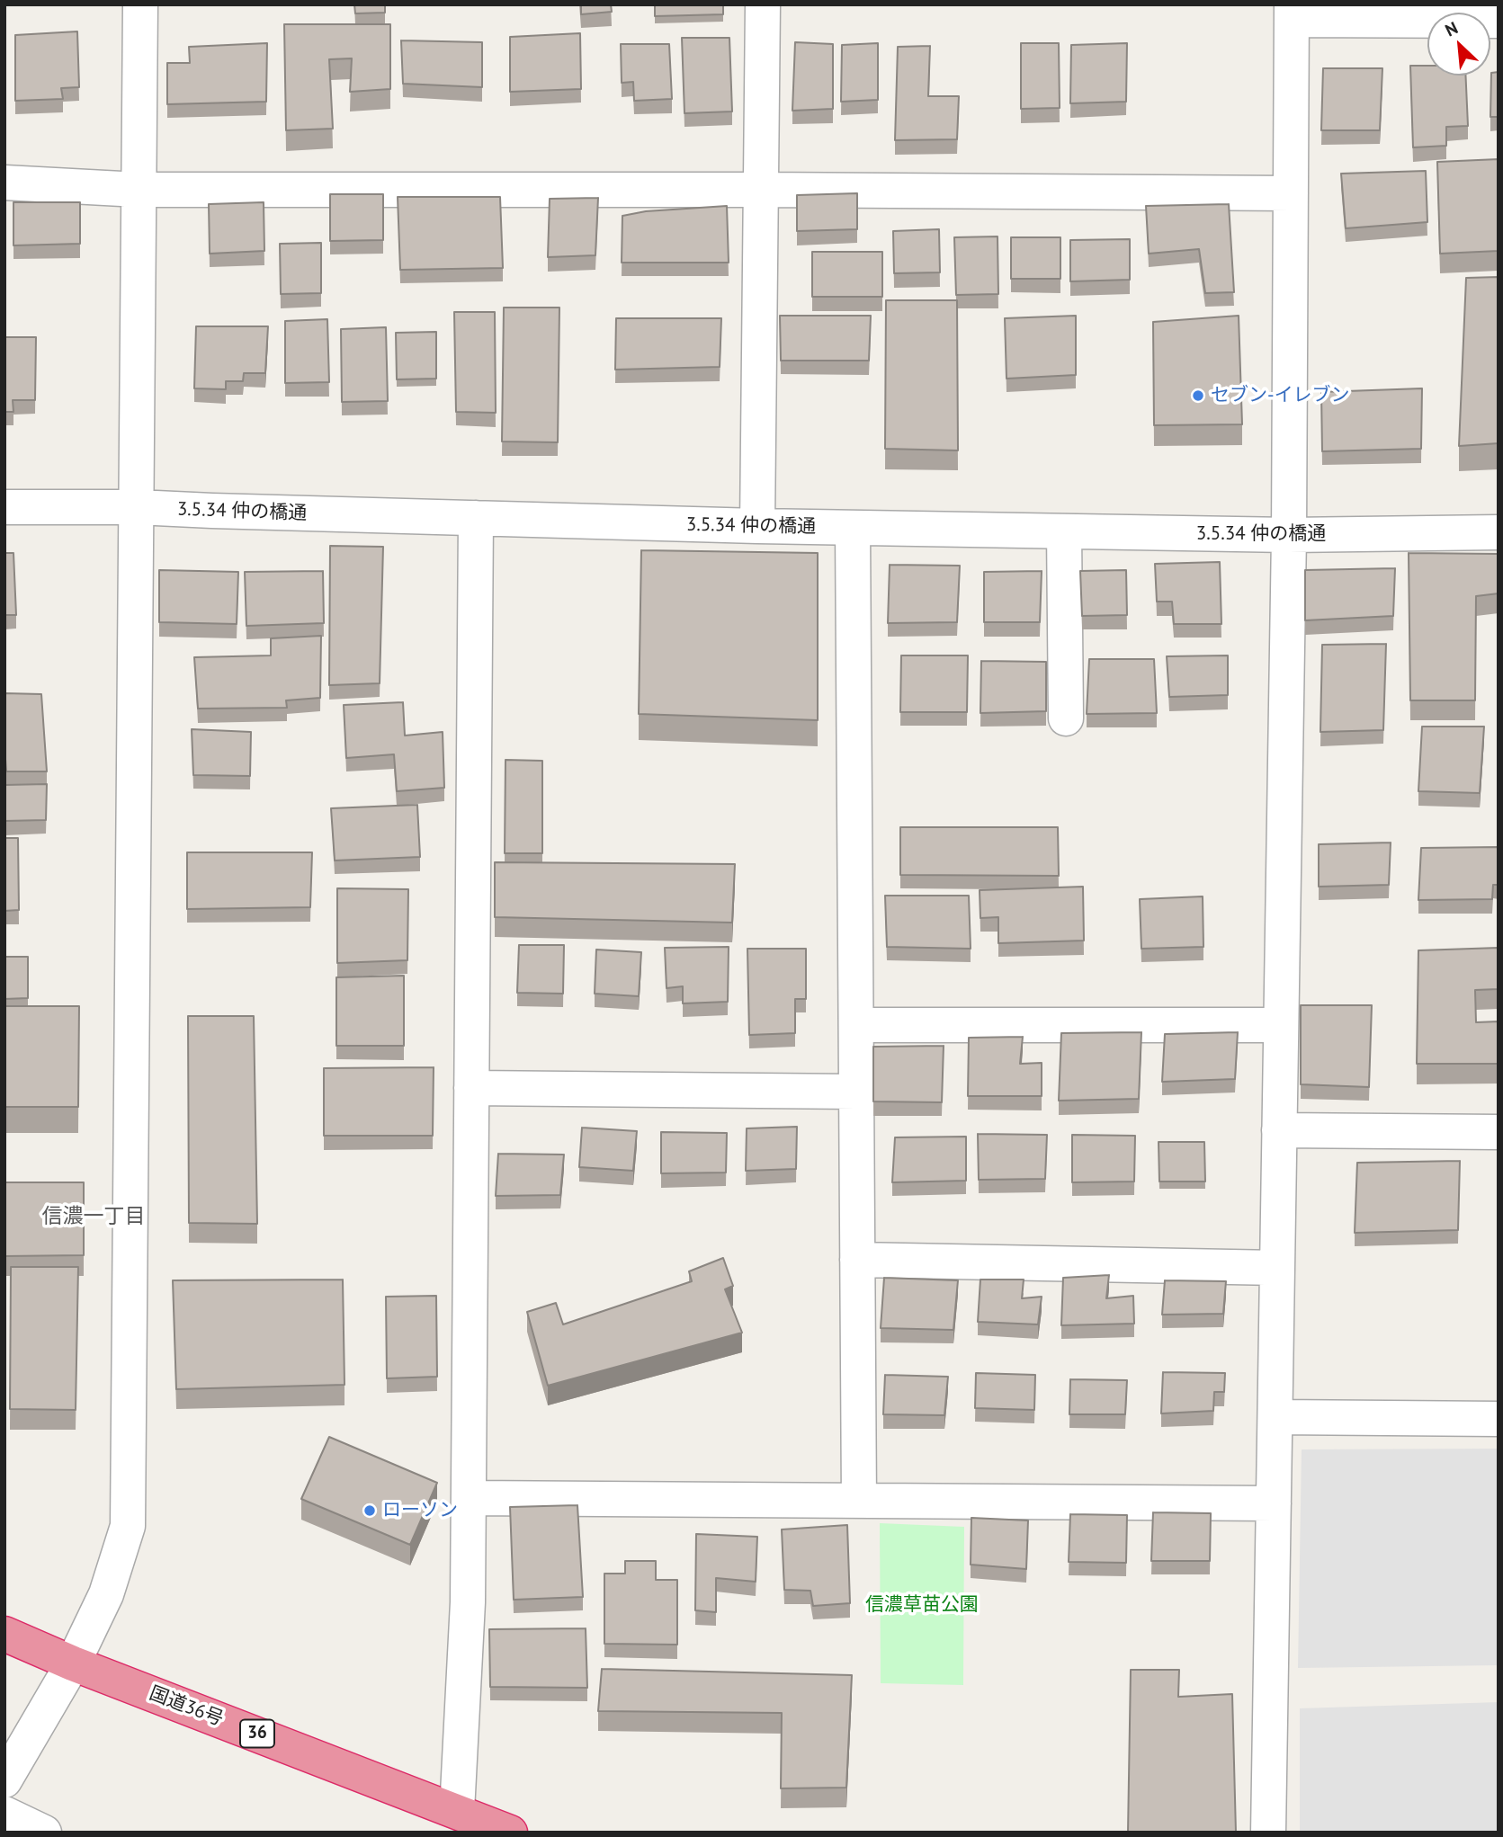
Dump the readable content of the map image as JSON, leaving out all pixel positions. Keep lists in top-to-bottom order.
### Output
{
  "streets": {
    "highway": ["国道36号", "36"],
    "street": ["3.5.34 仲の橋通"]
  },
  "districts": ["信濃一丁目"],
  "parks": ["信濃草苗公園"],
  "places": ["セブン-イレブン", "ローソン"],
  "north": "top left"
}
